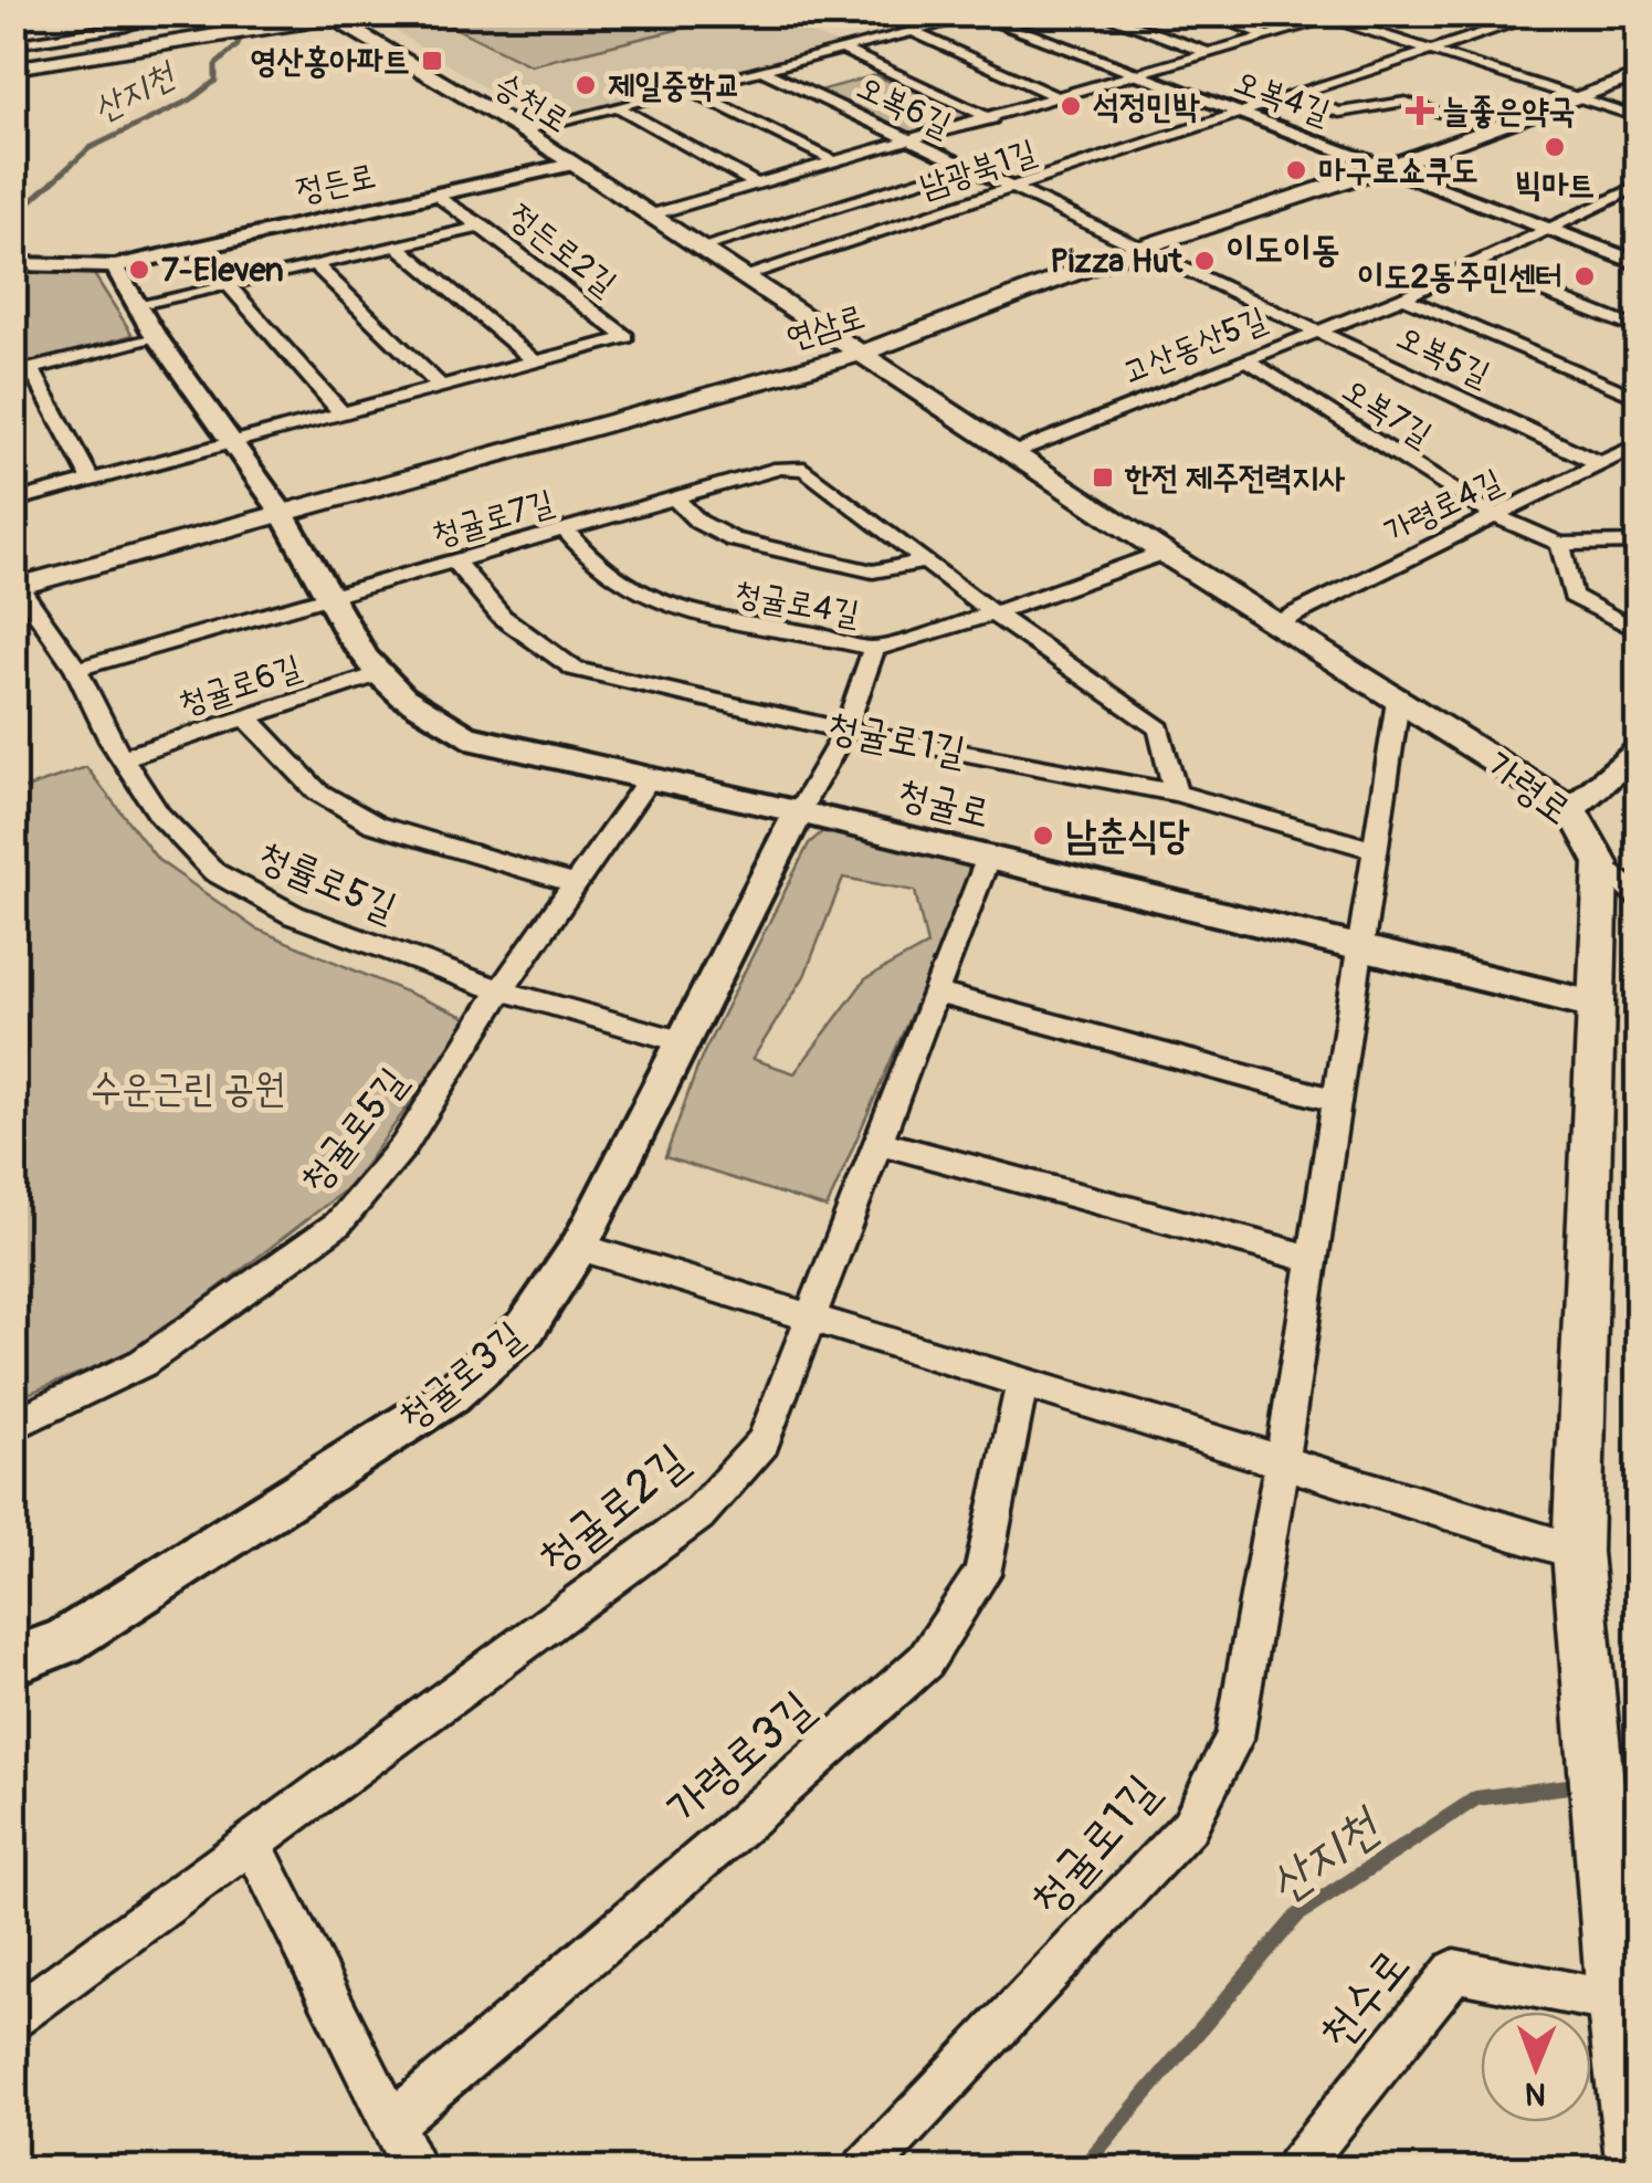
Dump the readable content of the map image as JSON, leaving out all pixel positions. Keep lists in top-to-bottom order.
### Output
{
  "streets": {
    "main road": ["승천로", "연삼로", "가령로"],
    "street": [
      "오복4길",
      "오복6길",
      "남광북1길",
      "정든로",
      "정든로2길",
      "고산동산5길",
      "오복5길",
      "오복7길",
      "가령로4길",
      "청귤로7길",
      "청귤로4길",
      "청귤로6길",
      "청귤로1길",
      "청귤로",
      "청률로5길",
      "청귤로5길",
      "청귤로3길",
      "청귤로2길",
      "가령로3길",
      "천수로"
    ]
  },
  "crossings": [
    ["오복4길", "남광북1길"],
    ["오복4길", "연삼로"],
    ["오복4길", "고산동산5길"],
    ["승천로", "남광북1길"],
    ["승천로", "정든로"],
    ["승천로", "연삼로"],
    ["승천로", "가령로"],
    ["오복6길", "남광북1길"],
    ["오복6길", "연삼로"],
    ["오복6길", "오복5길"],
    ["정든로", "정든로2길"],
    ["연삼로", "오복5길"],
    ["연삼로", "가령로"],
    ["연삼로", "청귤로"],
    ["연삼로", "청률로5길"],
    ["고산동산5길", "오복5길"],
    ["고산동산5길", "오복7길"],
    ["고산동산5길", "가령로"],
    ["오복5길", "가령로4길"],
    ["오복7길", "가령로4길"],
    ["가령로4길", "가령로"],
    ["청귤로7길", "청귤로4길"],
    ["청귤로7길", "청귤로1길"],
    ["청귤로7길", "청귤로"],
    ["청귤로4길", "가령로"],
    ["청귤로6길", "청귤로"],
    ["청귤로6길", "청률로5길"],
    ["청귤로1길", "가령로"],
    ["청귤로1길", "청귤로"],
    ["가령로", "청귤로"],
    ["가령로", "천수로"],
    ["청귤로", "청귤로5길"],
    ["청귤로", "청귤로3길"],
    ["청귤로", "청귤로2길"],
    ["청률로5길", "청귤로5길"],
    ["청률로5길", "청귤로3길"]
  ],
  "districts": ["이도이동"],
  "water": ["산지천"],
  "parks": ["수운근린 공원"],
  "places": {
    "transit": ["영산홍아파트", "한전 제주전력지사"],
    "other": [
      "제일중학교",
      "석정민박",
      "빅마트",
      "마구로쇼쿠도",
      "Pizza Hut",
      "7-Eleven",
      "이도2동주민센터",
      "남춘식당"
    ],
    "health": ["늘좋은약국"]
  },
  "north": "bottom"
}
